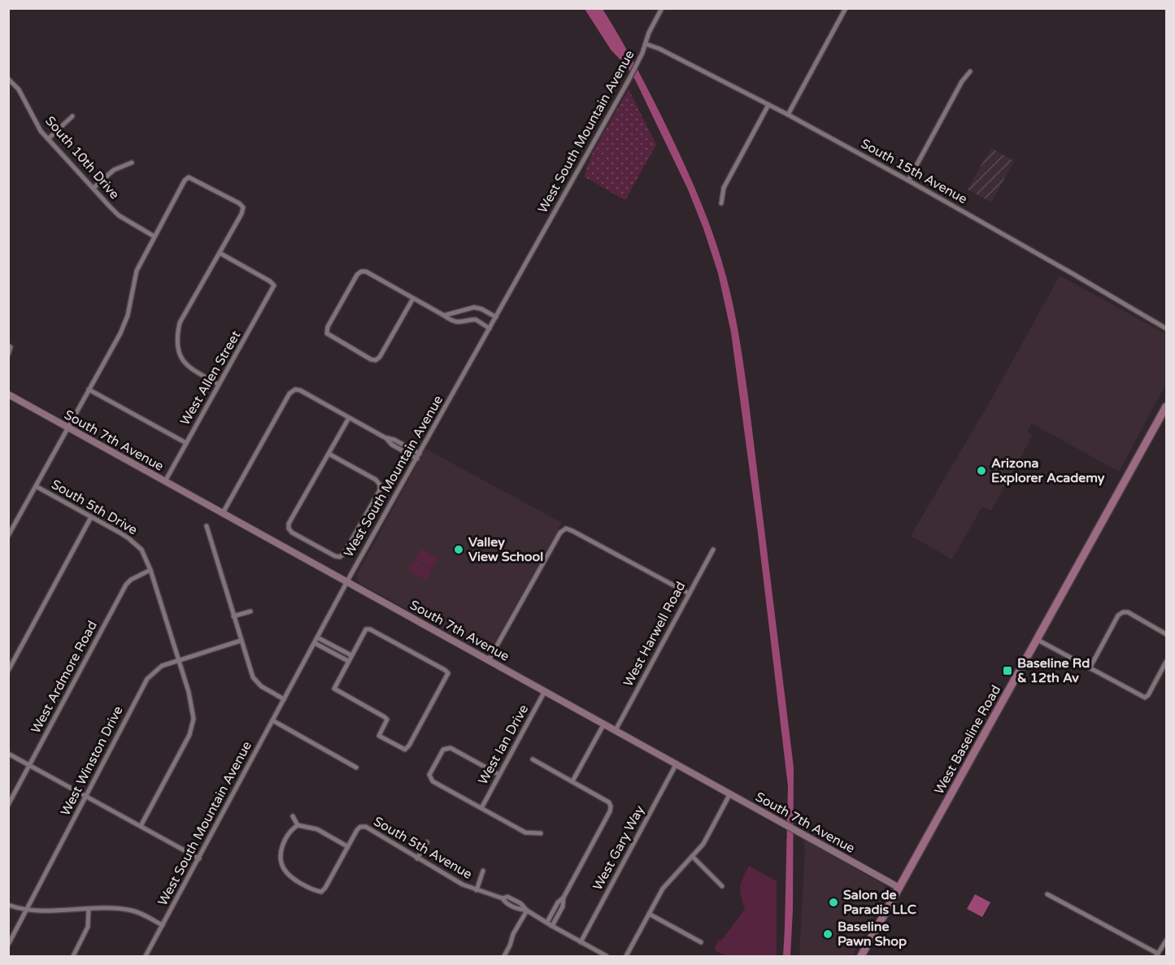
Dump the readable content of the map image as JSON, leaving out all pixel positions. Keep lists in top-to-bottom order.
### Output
{
  "streets": {
    "main road": ["West Baseline Road"],
    "street": [
      "West South Mountain Avenue",
      "South 10th Drive",
      "South 15th Avenue",
      "West Allen Street",
      "South 7th Avenue",
      "South 5th Drive",
      "West Harwell Road",
      "West Ardmore Road",
      "West Ian Drive",
      "West Winston Drive",
      "South 5th Avenue",
      "West Gary Way"
    ]
  },
  "crossings": [
    ["West South Mountain Avenue", "South 15th Avenue"],
    ["West South Mountain Avenue", "South 7th Avenue"],
    ["West Allen Street", "South 7th Avenue"],
    ["South 7th Avenue", "West Harwell Road"],
    ["South 7th Avenue", "West Baseline Road"],
    ["South 7th Avenue", "West Ian Drive"],
    ["South 7th Avenue", "West Gary Way"],
    ["South 5th Drive", "West Ardmore Road"],
    ["South 5th Drive", "West Winston Drive"],
    ["South 5th Avenue", "West Gary Way"]
  ],
  "places": {
    "other": [
      "Arizona Explorer Academy",
      "Valley View School",
      "Salon de Paradis LLC",
      "Baseline Pawn Shop"
    ],
    "transit": ["Baseline Rd & 12th Av"]
  }
}
